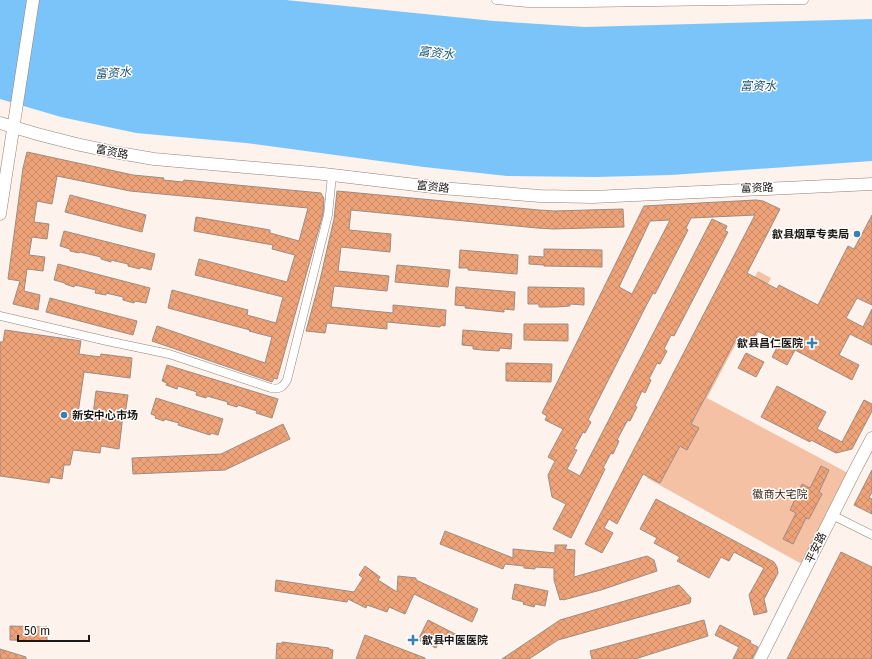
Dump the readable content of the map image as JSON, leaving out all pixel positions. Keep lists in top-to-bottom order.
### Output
{
  "streets": {
    "street": ["富资路", "平安路"]
  },
  "water": ["富资水"],
  "parks": ["徽商大宅院"],
  "places": {
    "other": ["歙县烟草专卖局", "新安中心市场"],
    "health": ["歙县昌仁医院", "歙县中医医院"]
  },
  "scale_bar": "50 m"
}
